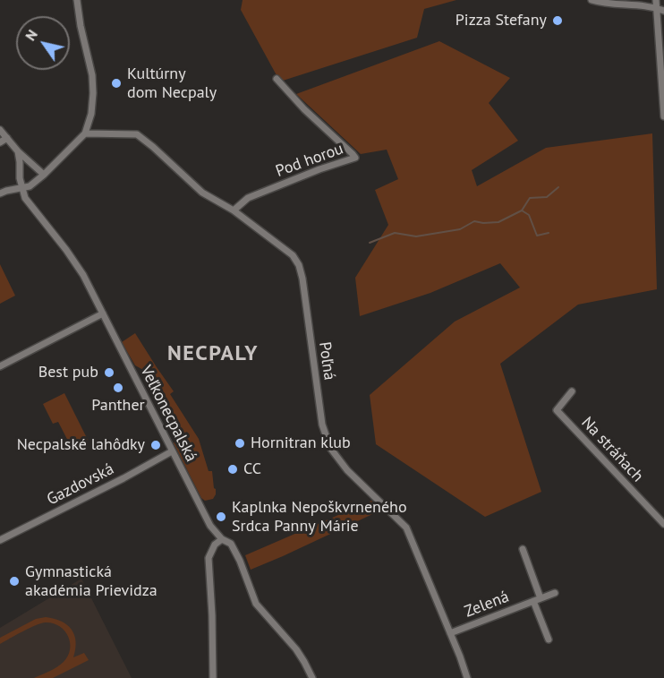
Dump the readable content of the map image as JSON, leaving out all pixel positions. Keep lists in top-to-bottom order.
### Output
{
  "streets": {
    "street": [
      "Pod horou",
      "Poľná",
      "Veľkonecpalská",
      "Na stráňach",
      "Gazdovská",
      "Zelená"
    ]
  },
  "crossings": [
    ["Pod horou", "Poľná"],
    ["Poľná", "Zelená"],
    ["Veľkonecpalská", "Gazdovská"]
  ],
  "districts": ["NECPALY"],
  "places": [
    "Pizza Stefany",
    "Kultúrny dom Necpaly",
    "Best pub",
    "Panther",
    "Hornitran klub",
    "Necpalské lahôdky",
    "CC",
    "Kaplnka Nepoškvrneného Srdca Panny Márie",
    "Gymnastická akadémia Prievidza"
  ],
  "north": "top left"
}
